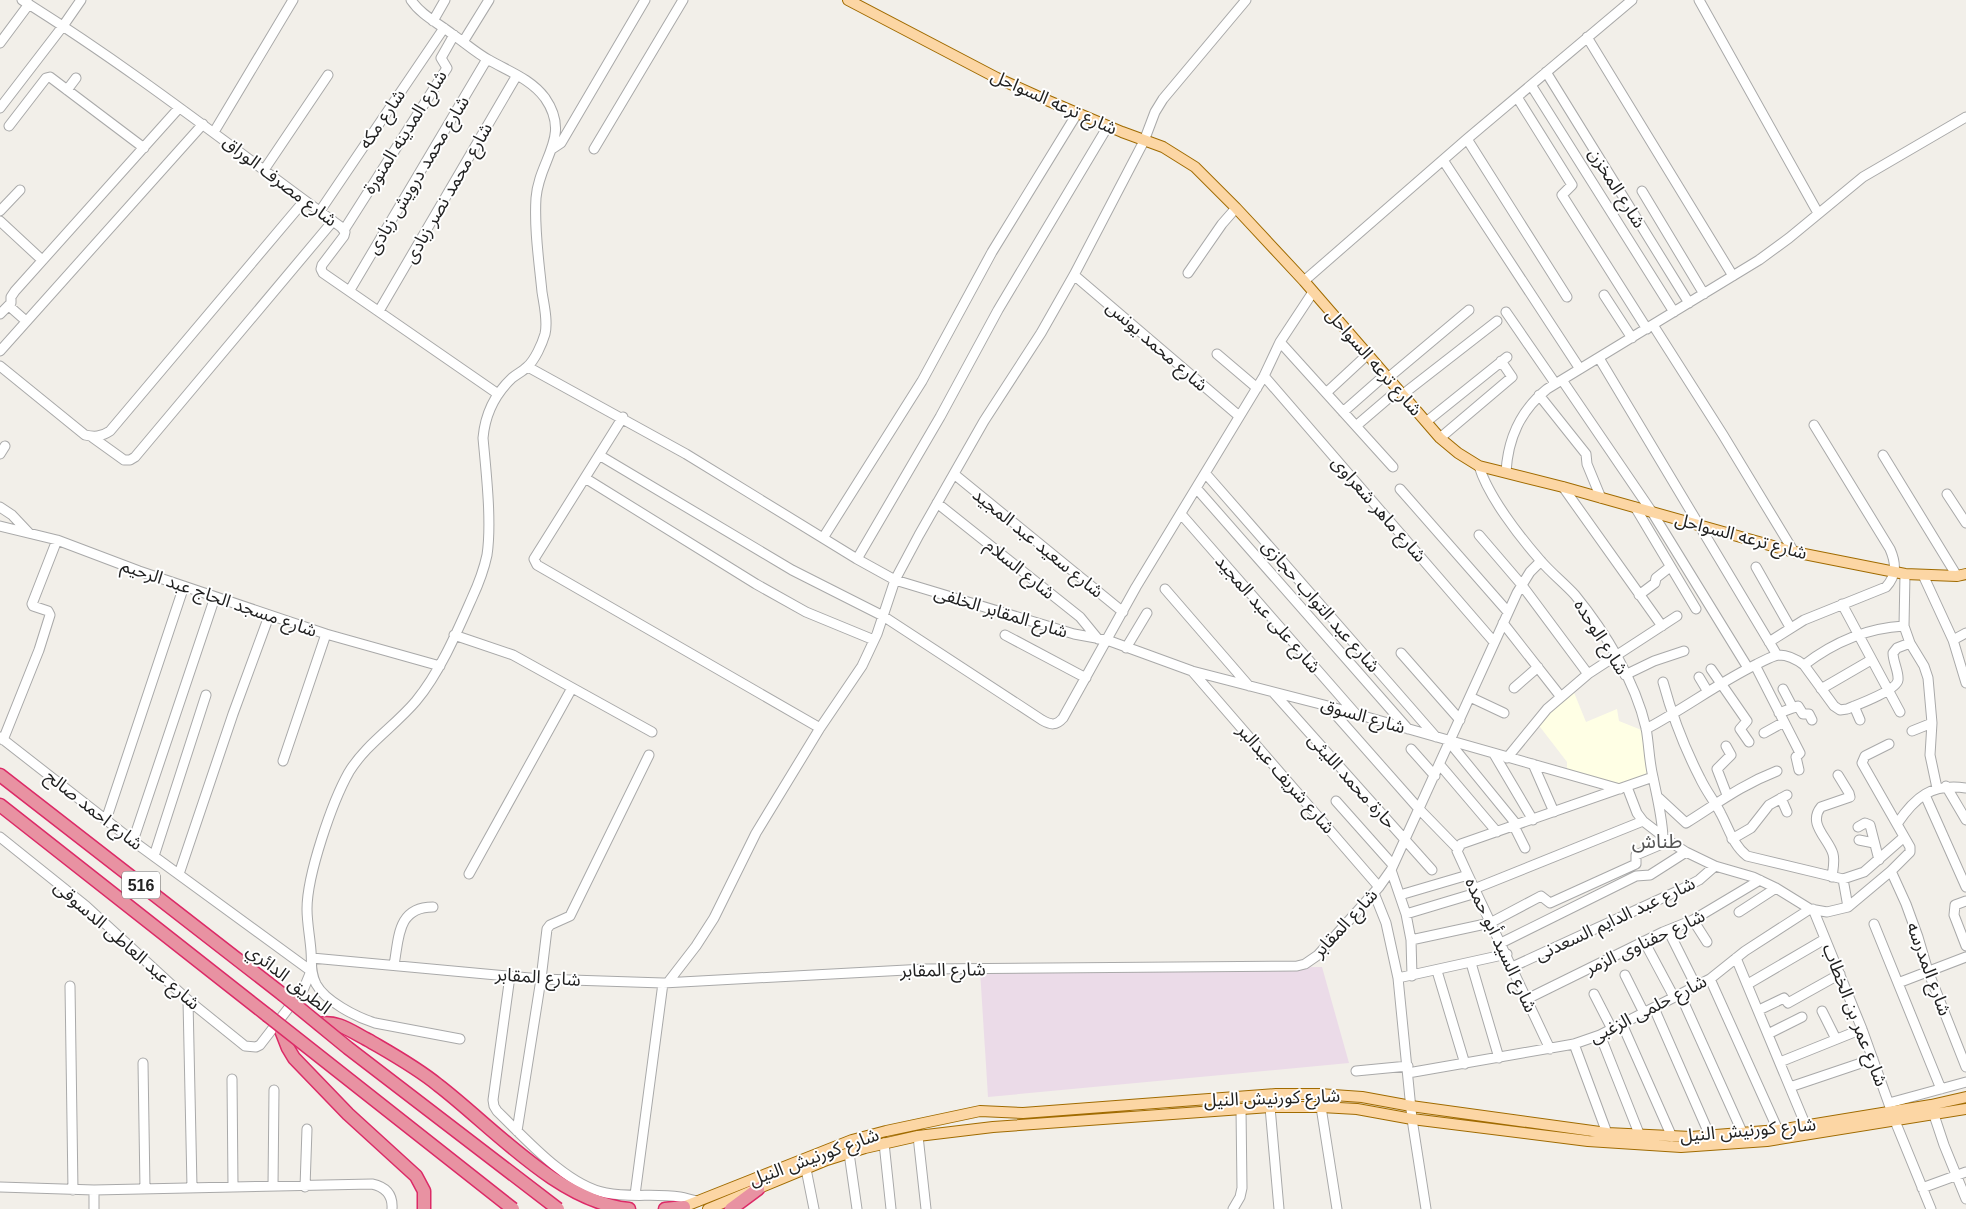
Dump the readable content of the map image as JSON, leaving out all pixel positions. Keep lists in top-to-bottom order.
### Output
{
  "streets": {
    "highway": ["516", "الطريق الدائري"],
    "main road": ["شارع ترعه السواحل", "شارع كورنيش النيل"],
    "street": [
      "شارع مكه",
      "شارع المدينه المنورة",
      "شارع محمد درويش زبادى",
      "شارع مصرف الوراق",
      "شارع المخزن",
      "شارع محمد نصر زبادى",
      "شارع محمد يونس",
      "شارع ماهر شعراوى",
      "شارع سعيد عبد المجيد",
      "شارع السلام",
      "شارع مسجد الحاج عبد الرحيم",
      "شارع عبد التواب حجازى",
      "شارع المقابر الخلفى",
      "شارع على عبد المجيد",
      "شارع الوحده",
      "شارع السوق",
      "شارع شريف عبدالبر",
      "حارة محمد الليثى",
      "شارع احمد صالح",
      "شارع عبد الدايم السعدنى",
      "شارع المقابر",
      "شارع حفناوى الزمر",
      "شارع عبد العاطى الدسوقى",
      "شارع السيد أبو حمده",
      "شارع المدرسه",
      "شارع حلمى الزغبى",
      "شارع عمر بن الخطاب"
    ]
  },
  "crossings": [
    ["شارع ترعه السواحل", "شارع الوحده"],
    ["شارع مكه", "شارع مصرف الوراق"],
    ["شارع المدينه المنورة", "شارع مصرف الوراق"],
    ["شارع محمد درويش زبادى", "شارع مصرف الوراق"],
    ["شارع مصرف الوراق", "شارع محمد نصر زبادى"],
    ["شارع ماهر شعراوى", "شارع المقابر"],
    ["شارع السلام", "شارع المقابر الخلفى"],
    ["شارع السلام", "شارع السوق"],
    ["شارع عبد التواب حجازى", "شارع السوق"],
    ["شارع المقابر الخلفى", "شارع السوق"],
    ["شارع على عبد المجيد", "شارع السوق"],
    ["شارع الوحده", "شارع المقابر"],
    ["شارع السوق", "شارع شريف عبدالبر"],
    ["شارع السوق", "حارة محمد الليثى"],
    ["شارع السوق", "شارع المقابر"],
    ["شارع شريف عبدالبر", "شارع المقابر"],
    ["شارع شريف عبدالبر", "شارع حلمى الزغبى"],
    ["شارع شريف عبدالبر", "شارع كورنيش النيل"],
    ["حارة محمد الليثى", "شارع المقابر"],
    ["شارع احمد صالح", "شارع عبد العاطى الدسوقى"],
    ["شارع عبد الدايم السعدنى", "شارع السيد أبو حمده"],
    ["شارع حفناوى الزمر", "شارع السيد أبو حمده"],
    ["شارع السيد أبو حمده", "شارع حلمى الزغبى"],
    ["شارع حلمى الزغبى", "شارع عمر بن الخطاب"],
    ["شارع عمر بن الخطاب", "شارع كورنيش النيل"]
  ],
  "districts": ["طناش"]
}
